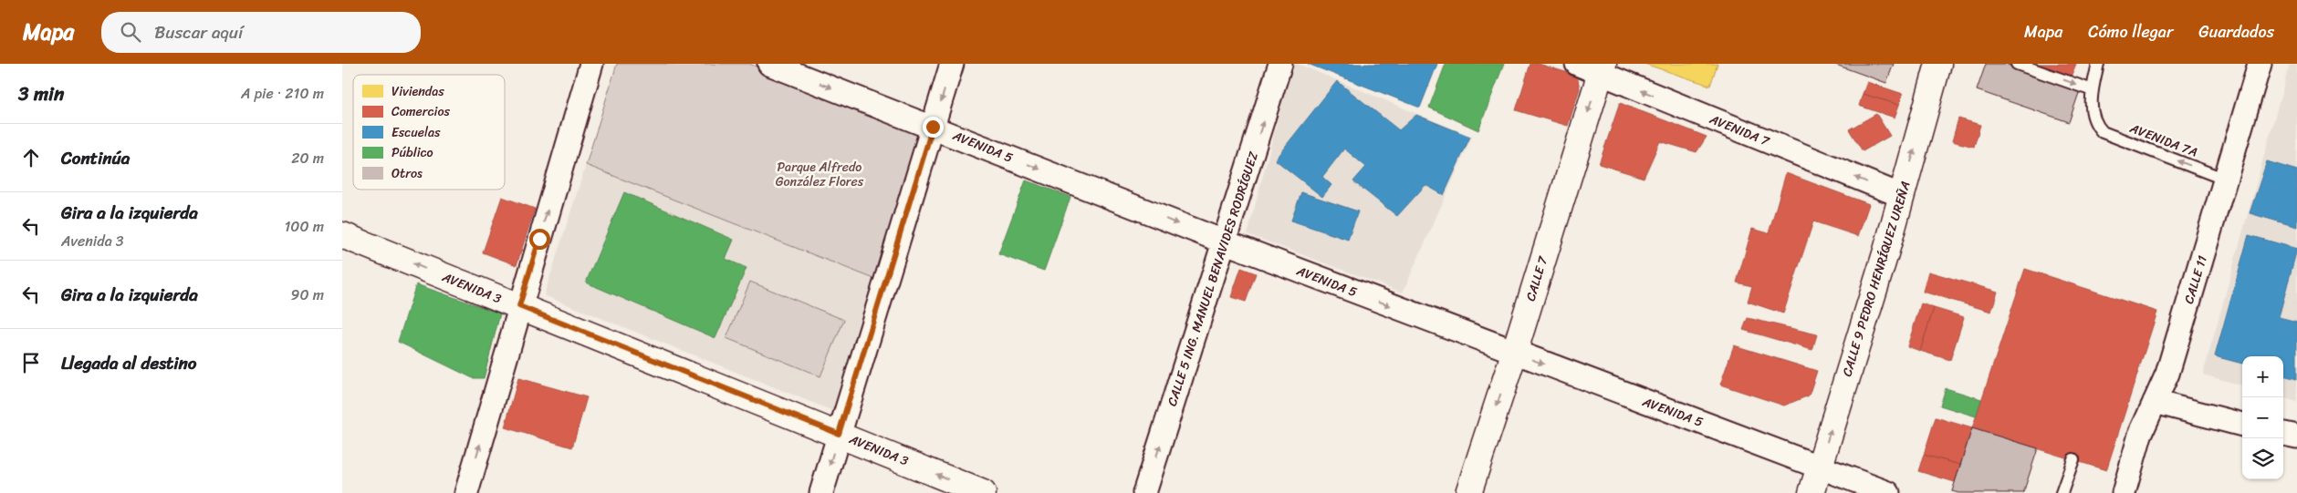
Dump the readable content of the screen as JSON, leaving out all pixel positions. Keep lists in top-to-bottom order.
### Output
{
  "streets": {
    "main road": ["CALLE 7", "CALLE 9 PEDRO HENRÍQUEZ UREÑA", "AVENIDA 3"],
    "street": [
      "AVENIDA 7",
      "AVENIDA 5",
      "CALLE 5 ING. MANUEL BENAVIDES RODRÍGUEZ",
      "CALLE 11"
    ],
    "lane": ["AVENIDA 7A"]
  },
  "crossings": [
    ["AVENIDA 7", "CALLE 7"],
    ["AVENIDA 7", "CALLE 9 PEDRO HENRÍQUEZ UREÑA"],
    ["AVENIDA 7A", "CALLE 11"],
    ["AVENIDA 5", "CALLE 5 ING. MANUEL BENAVIDES RODRÍGUEZ"],
    ["AVENIDA 5", "CALLE 7"],
    ["AVENIDA 5", "CALLE 9 PEDRO HENRÍQUEZ UREÑA"]
  ],
  "one_way": [
    "AVENIDA 7",
    "AVENIDA 7A",
    "AVENIDA 5",
    "CALLE 5 ING. MANUEL BENAVIDES RODRÍGUEZ",
    "CALLE 7",
    "CALLE 9 PEDRO HENRÍQUEZ UREÑA",
    "AVENIDA 3"
  ],
  "parks": ["Parque Alfredo González Flores"],
  "legend": [
    "Viviendas",
    "Comercios",
    "Escuelas",
    "Público",
    "Otros"
  ],
  "page": {
    "header": "Mapa",
    "search": "Buscar aquí",
    "nav": ["Mapa", "Cómo llegar", "Guardados"],
    "heading": ["3 min", "A pie · 210 m"],
    "list": [
      ["Continúa", "20 m"],
      ["Gira a la izquierda", "Avenida 3", "100 m"],
      ["Gira a la izquierda", "90 m"],
      "Llegada al destino"
    ],
    "map_buttons": ["+", "−"]
  }
}
